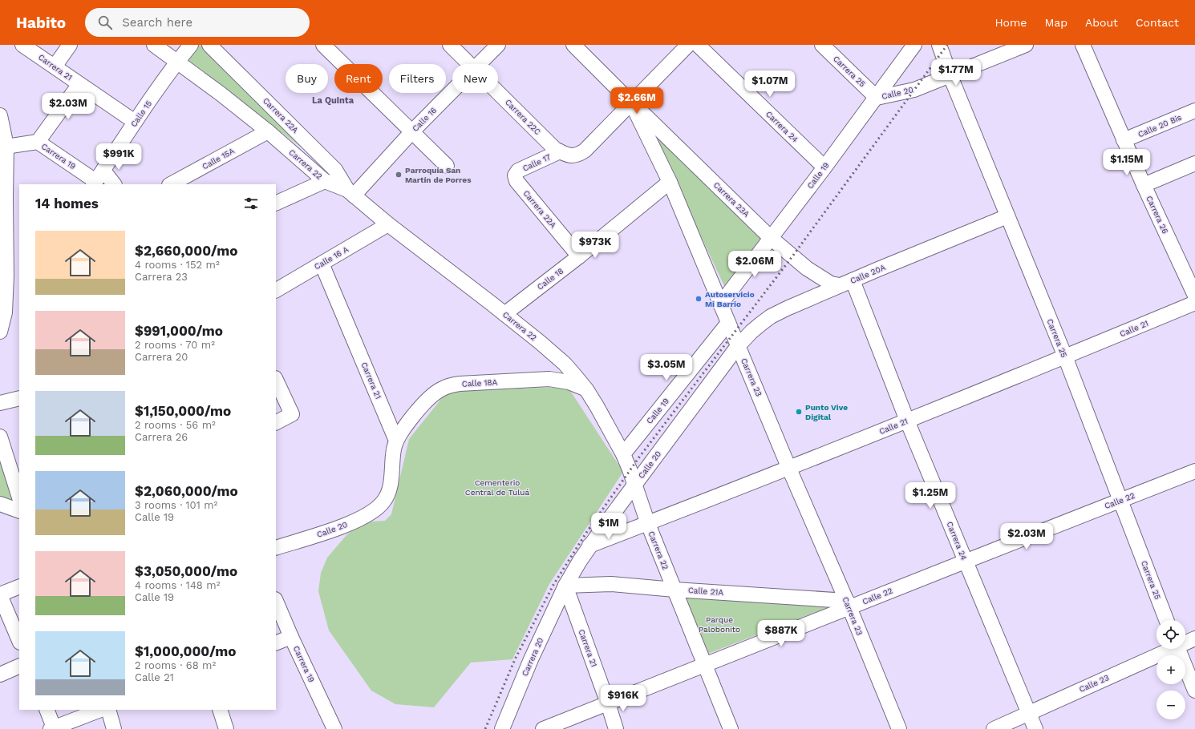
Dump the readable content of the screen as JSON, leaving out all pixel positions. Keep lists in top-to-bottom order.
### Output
{
  "streets": {
    "street": [
      "Carrera 21",
      "Carrera 25",
      "Calle 20",
      "Calle 15",
      "Carrera 22A",
      "Carrera 22C",
      "Calle 16",
      "Calle 20 Bis",
      "Carrera 24",
      "Carrera 19",
      "Calle 15A",
      "Calle 17",
      "Carrera 22",
      "Calle 19",
      "Carrera 23A",
      "Carrera 26",
      "Calle 16 A",
      "Calle 20A",
      "Calle 18",
      "Calle 21",
      "Carrera 23",
      "Calle 18A",
      "Calle 22",
      "Calle 21A",
      "Carrera 20",
      "Calle 23"
    ]
  },
  "crossings": [
    ["Carrera 21", "Calle 20"],
    ["Carrera 21", "Calle 15"],
    ["Carrera 21", "Calle 16 A"],
    ["Carrera 21", "Calle 18A"],
    ["Carrera 21", "Calle 22"],
    ["Carrera 21", "Calle 21A"],
    ["Carrera 21", "Carrera 20"],
    ["Carrera 25", "Calle 20"],
    ["Carrera 25", "Calle 19"],
    ["Carrera 25", "Calle 20A"],
    ["Carrera 25", "Calle 21"],
    ["Carrera 25", "Calle 22"],
    ["Calle 20", "Carrera 22"],
    ["Calle 20", "Calle 19"],
    ["Calle 20", "Calle 20A"],
    ["Calle 20", "Calle 21"],
    ["Calle 20", "Carrera 23"],
    ["Calle 20", "Calle 18A"],
    ["Calle 20", "Calle 21A"],
    ["Calle 20", "Carrera 20"],
    ["Calle 15", "Carrera 19"],
    ["Calle 15", "Carrera 22"],
    ["Carrera 22A", "Calle 16"],
    ["Carrera 22A", "Calle 17"],
    ["Carrera 22A", "Carrera 22"],
    ["Carrera 22A", "Calle 18"],
    ["Carrera 22C", "Calle 17"],
    ["Calle 16", "Carrera 22"],
    ["Calle 20 Bis", "Carrera 26"],
    ["Carrera 24", "Calle 19"],
    ["Carrera 24", "Carrera 23A"],
    ["Carrera 24", "Calle 20A"],
    ["Carrera 24", "Calle 21"],
    ["Carrera 24", "Calle 22"],
    ["Carrera 24", "Calle 23"],
    ["Calle 15A", "Carrera 22"],
    ["Calle 17", "Carrera 23A"],
    ["Calle 17", "Carrera 23"],
    ["Carrera 22", "Calle 19"],
    ["Carrera 22", "Calle 16 A"],
    ["Carrera 22", "Calle 18"],
    ["Carrera 22", "Calle 21"],
    ["Carrera 22", "Calle 18A"],
    ["Carrera 22", "Calle 22"],
    ["Carrera 22", "Calle 21A"],
    ["Calle 19", "Carrera 23A"],
    ["Calle 19", "Carrera 23"],
    ["Carrera 23A", "Calle 20A"],
    ["Carrera 23A", "Carrera 23"],
    ["Calle 20A", "Carrera 23"],
    ["Calle 18", "Carrera 23"],
    ["Calle 21", "Carrera 23"],
    ["Carrera 23", "Calle 22"],
    ["Carrera 23", "Calle 21A"],
    ["Calle 22", "Calle 21A"],
    ["Calle 21A", "Carrera 20"]
  ],
  "districts": ["La Quinta"],
  "parks": ["Cementerio Central de Tuluá", "Parque Palobonito"],
  "places": ["Parroquia San Martín de Porres", "Autoservicio Mi Barrio", "Punto Vive Digital"],
  "page": {
    "header": "Habito",
    "search": "Search here",
    "nav": [
      "Home",
      "Map",
      "About",
      "Contact"
    ],
    "price": [
      "$1.77M",
      "$1.07M",
      "$2.66M",
      "$2.03M",
      "$991K",
      "$1.15M",
      "$973K",
      "$2.06M",
      "$3.05M",
      "$1.25M",
      "$1M",
      "$2.03M",
      "$887K",
      "$916K"
    ],
    "chip": [
      "Buy",
      "Rent",
      "Filters",
      "New"
    ],
    "heading": "14 homes",
    "list": [
      {
        "name": "$2,660,000/mo",
        "note": "4 rooms · 152 m² · Carrera 23"
      },
      {
        "name": "$991,000/mo",
        "note": "2 rooms · 70 m² · Carrera 20"
      },
      {
        "name": "$1,150,000/mo",
        "note": "2 rooms · 56 m² · Carrera 26"
      },
      {
        "name": "$2,060,000/mo",
        "note": "3 rooms · 101 m² · Calle 19"
      },
      {
        "name": "$3,050,000/mo",
        "note": "4 rooms · 148 m² · Calle 19"
      },
      {
        "name": "$1,000,000/mo",
        "note": "2 rooms · 68 m² · Calle 21"
      }
    ],
    "map_buttons": ["+", "−"]
  }
}
